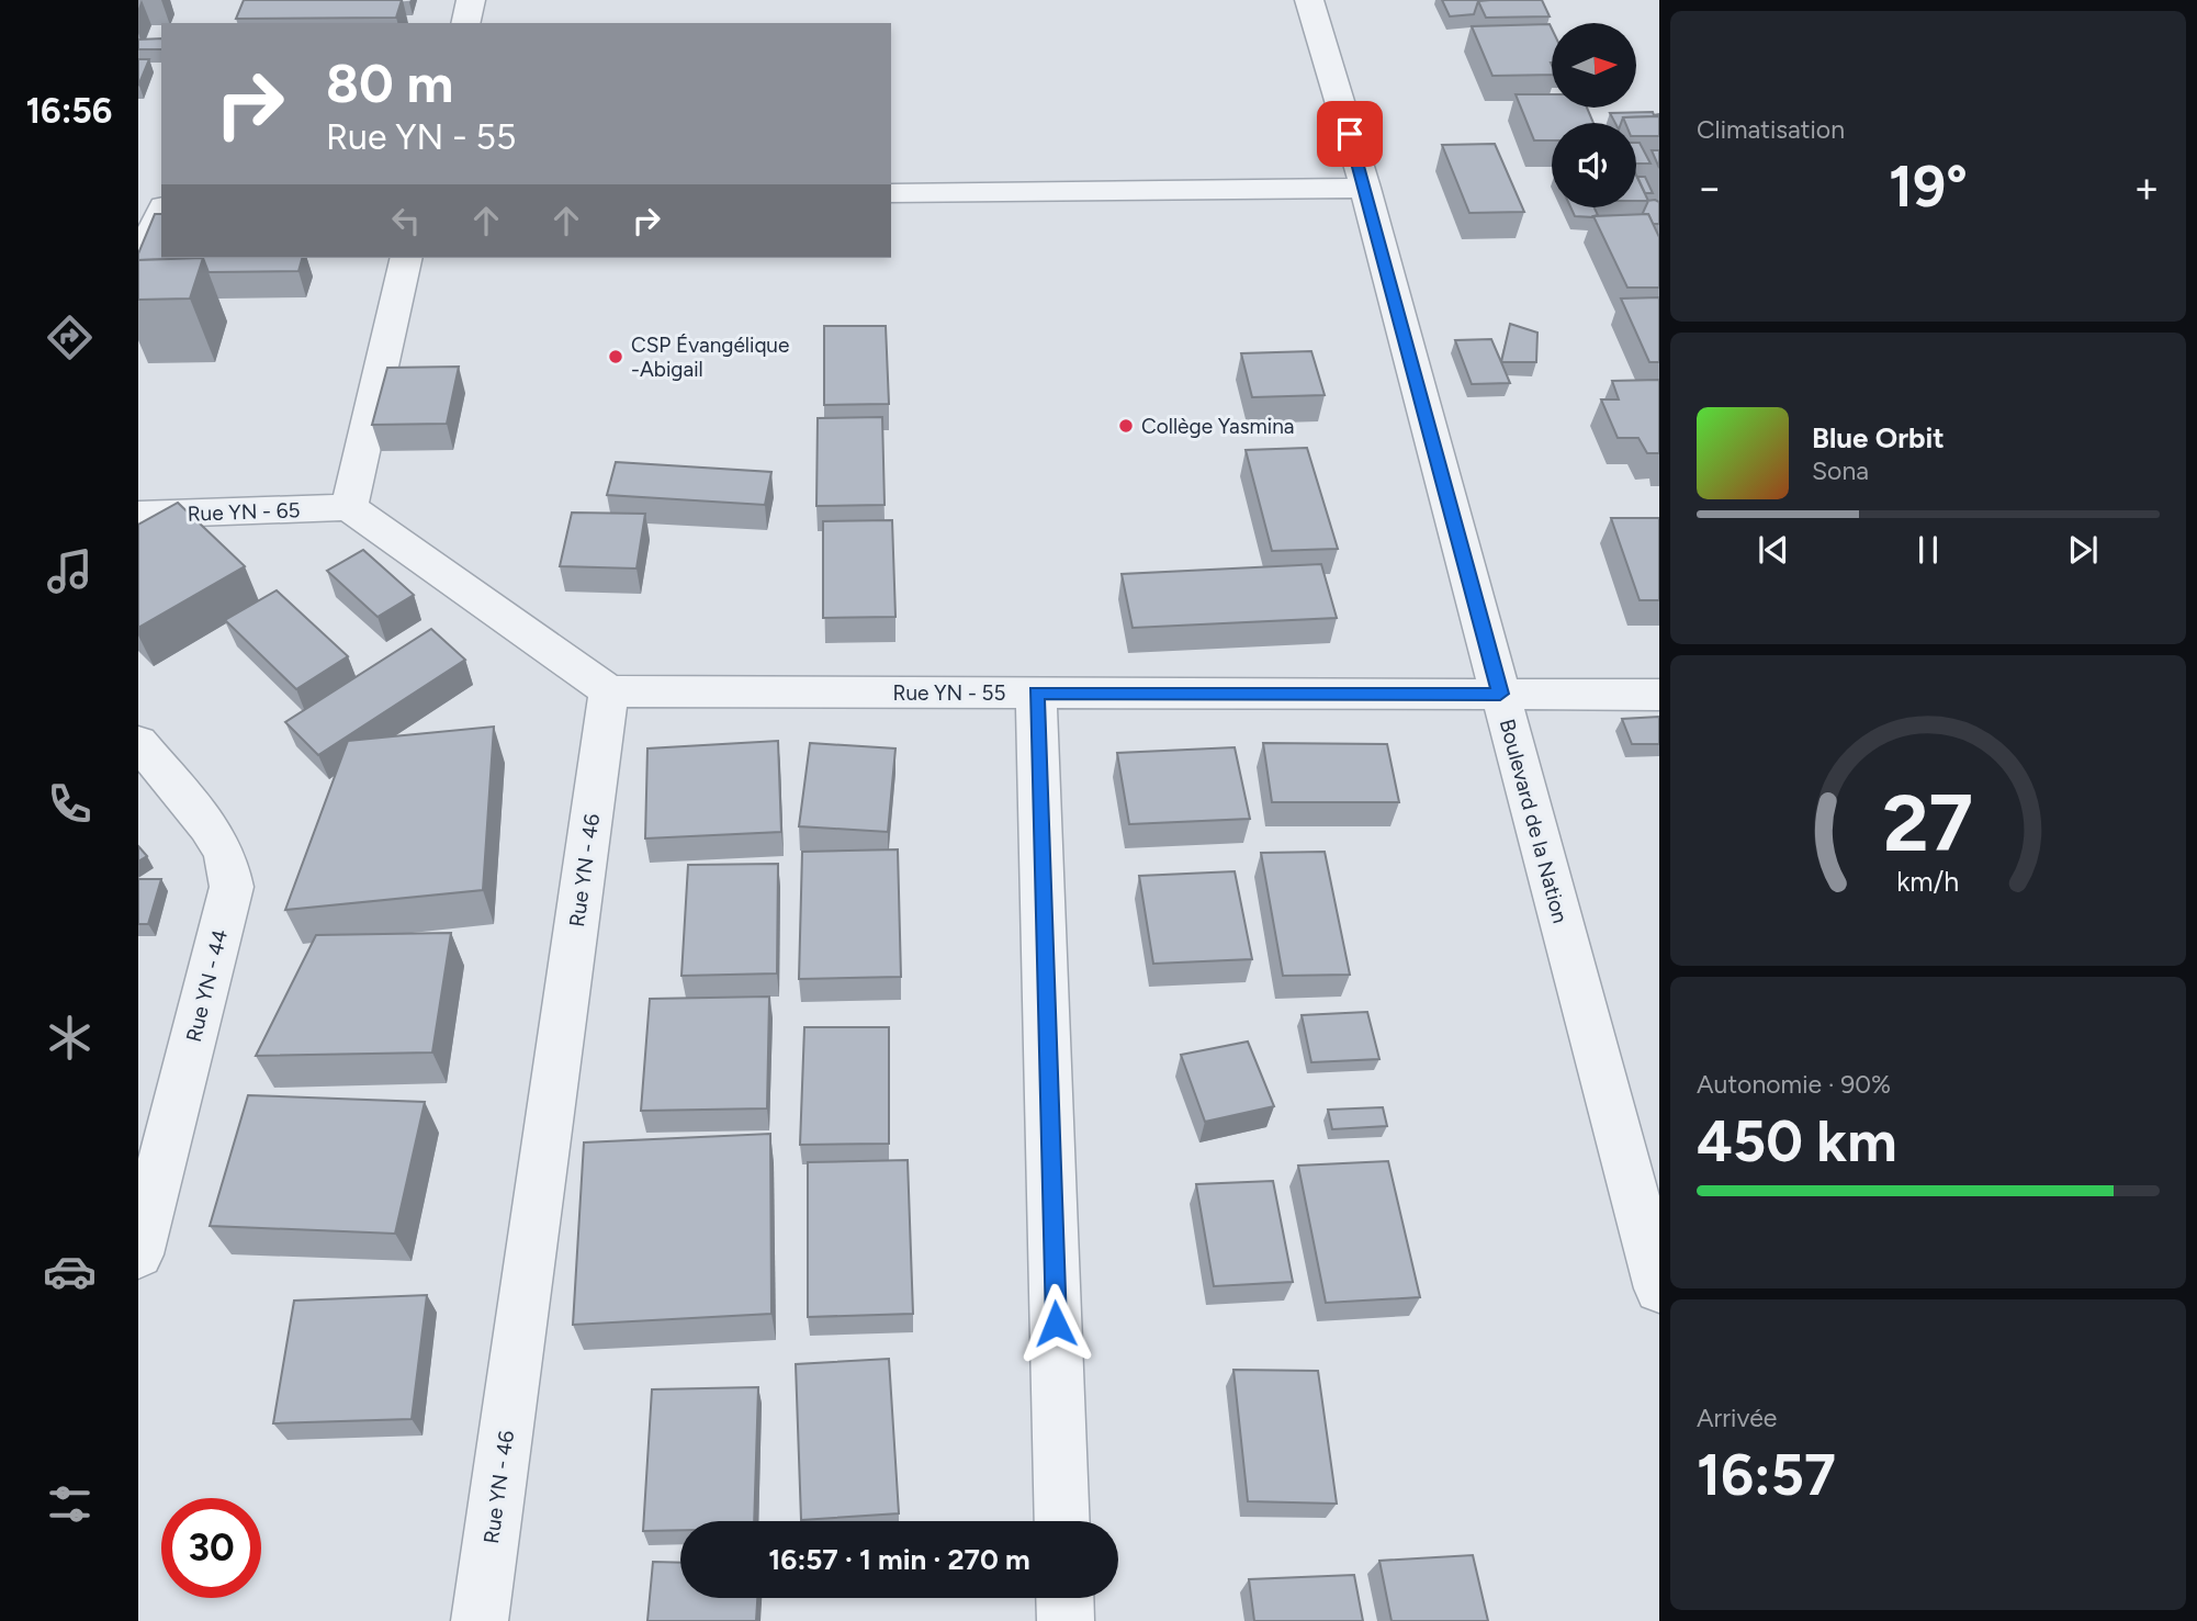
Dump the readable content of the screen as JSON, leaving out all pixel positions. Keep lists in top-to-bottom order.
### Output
{
  "streets": {
    "street": [
      "Rue YN - 65",
      "Rue YN - 55",
      "Boulevard de la Nation",
      "Rue YN - 46",
      "Rue YN - 44"
    ]
  },
  "crossings": [
    ["Rue YN - 55", "Boulevard de la Nation"],
    ["Rue YN - 55", "Rue YN - 46"]
  ],
  "places": ["CSP Évangélique -Abigail", "Collège Yasmina"],
  "north": "right",
  "page": {
    "tabs": "16:56",
    "tile": [
      "Climatisation",
      ["Autonomie · 90%", "450 km"],
      ["Arrivée", "16:57"]
    ],
    "turn": ["80 m", "Rue YN - 55"],
    "heat": ["−", "19°", "+"],
    "song": ["Blue Orbit", "Sona"],
    "limit": "30",
    "trip": "16:57 · 1 min · 270 m",
    "gauge": ["27", "km/h"]
  }
}
